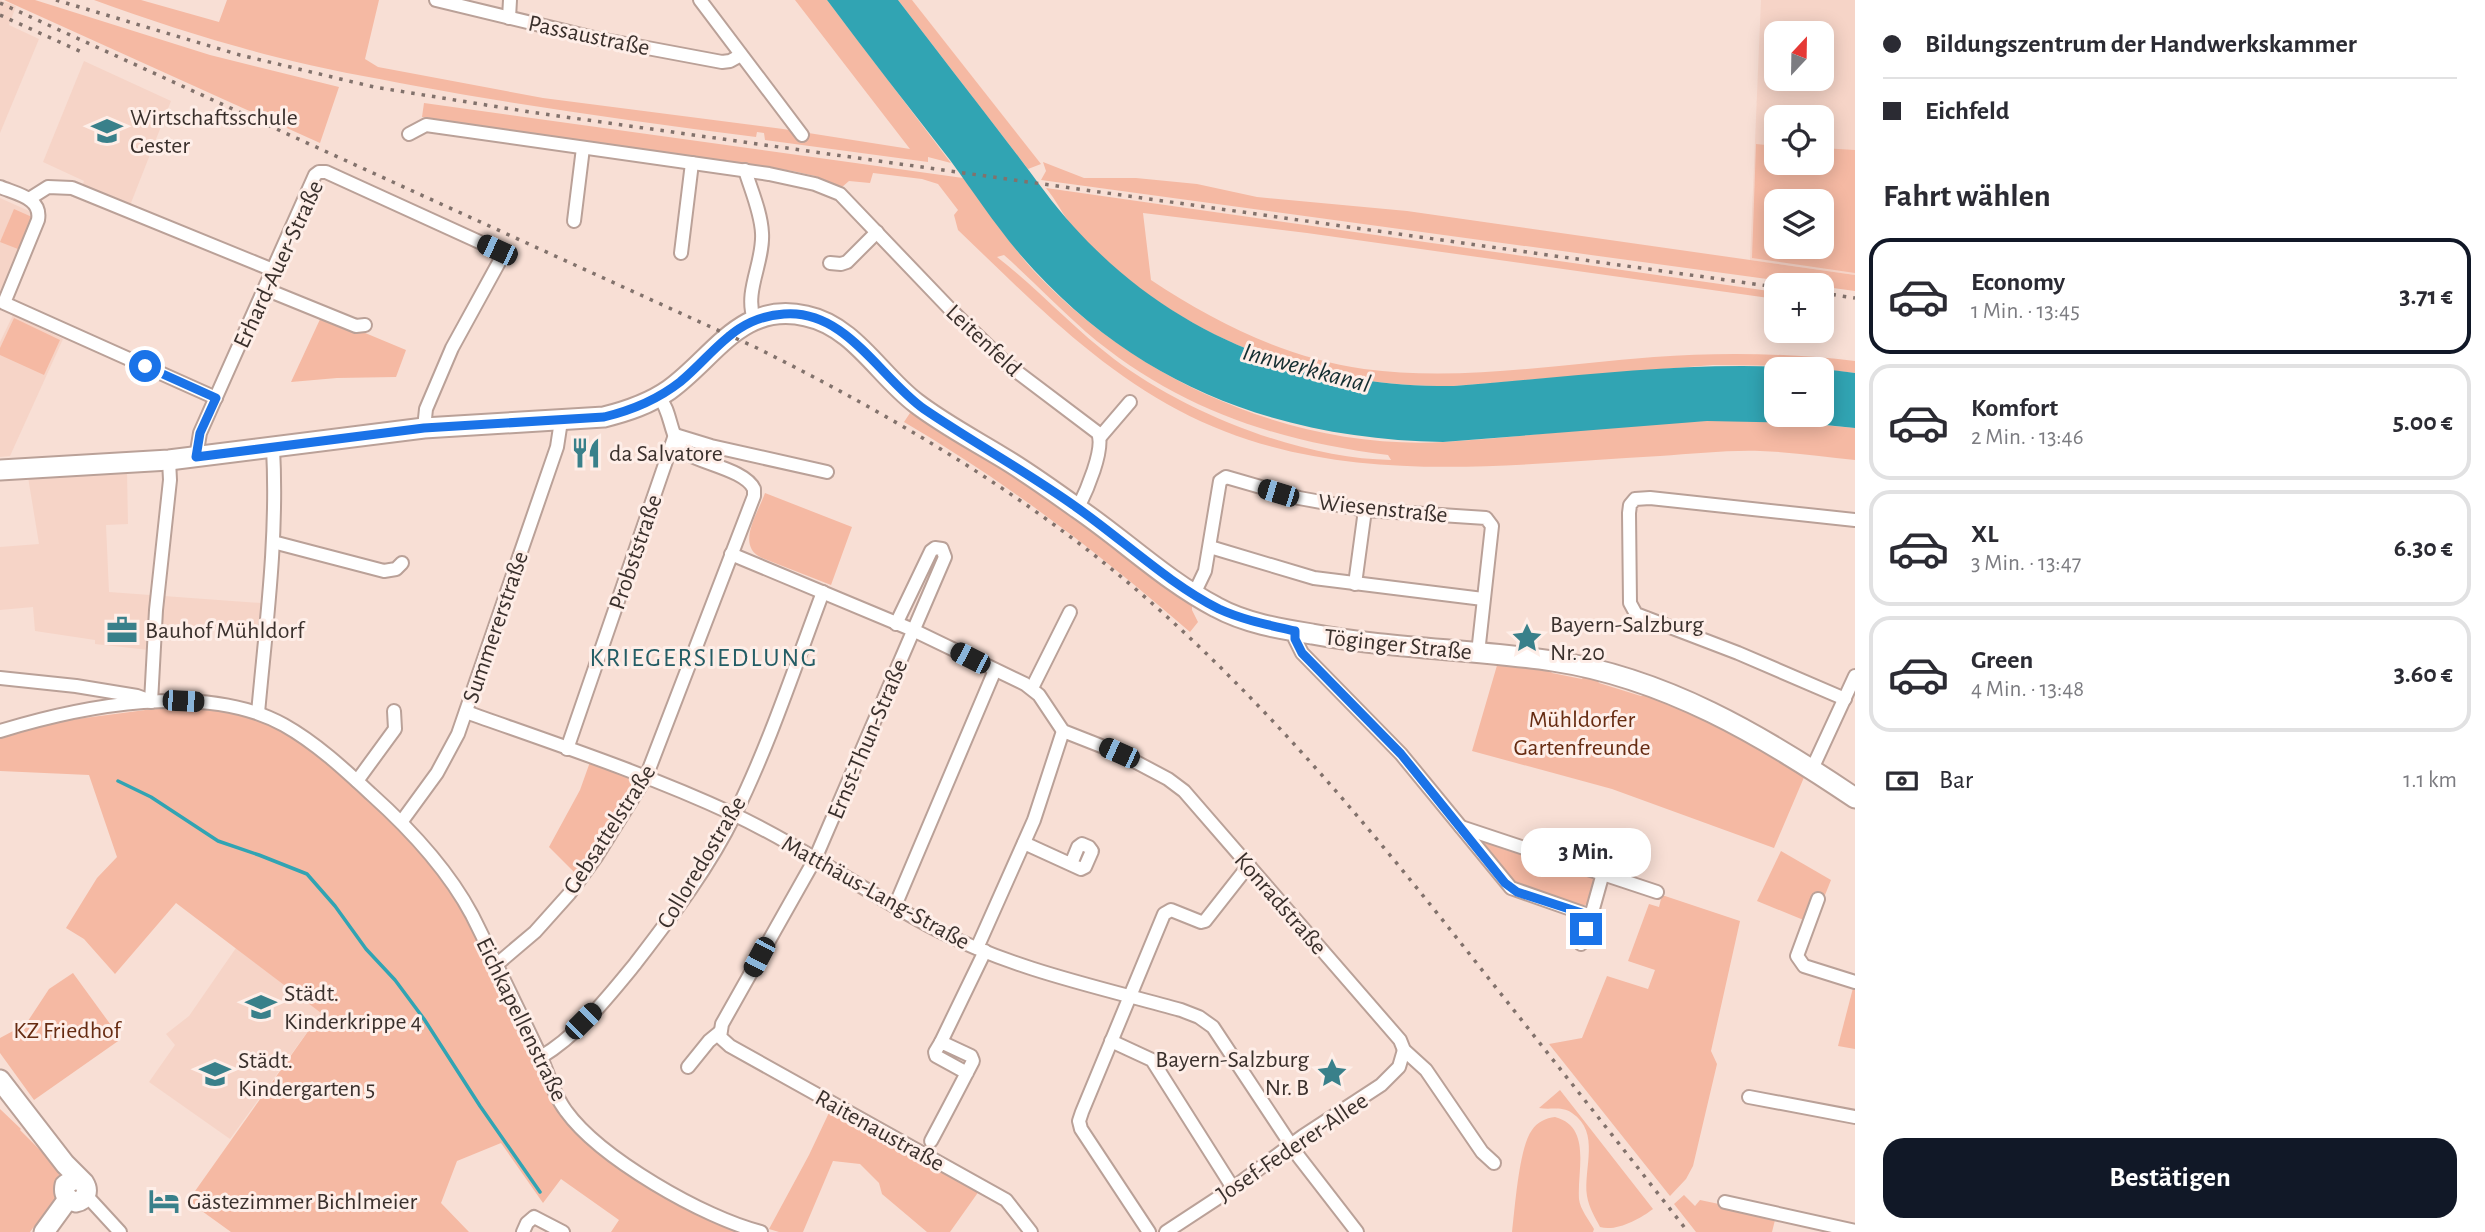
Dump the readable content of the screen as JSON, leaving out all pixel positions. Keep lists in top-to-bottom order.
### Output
{
  "streets": {
    "street": [
      "Passaustraße",
      "Erhard-Auer-Straße",
      "Leitenfeld",
      "Wiesenstraße",
      "Probststraße",
      "Summererstraße",
      "Töginger Straße",
      "Ernst-Thun-Straße",
      "Gebsattelstraße",
      "Colloredostraße",
      "Matthäus-Lang-Straße",
      "Konradstraße",
      "Eichkapellenstraße",
      "Raitenaustraße",
      "Josef-Federer-Allee"
    ]
  },
  "crossings": [
    ["Erhard-Auer-Straße", "Töginger Straße"],
    ["Wiesenstraße", "Töginger Straße"],
    ["Probststraße", "Gebsattelstraße"],
    ["Probststraße", "Matthäus-Lang-Straße"],
    ["Summererstraße", "Töginger Straße"],
    ["Summererstraße", "Matthäus-Lang-Straße"],
    ["Summererstraße", "Eichkapellenstraße"],
    ["Ernst-Thun-Straße", "Matthäus-Lang-Straße"],
    ["Ernst-Thun-Straße", "Raitenaustraße"],
    ["Gebsattelstraße", "Matthäus-Lang-Straße"],
    ["Gebsattelstraße", "Eichkapellenstraße"],
    ["Colloredostraße", "Matthäus-Lang-Straße"],
    ["Colloredostraße", "Eichkapellenstraße"],
    ["Matthäus-Lang-Straße", "Josef-Federer-Allee"],
    ["Konradstraße", "Josef-Federer-Allee"]
  ],
  "districts": ["KRIEGERSIEDLUNG"],
  "water": ["Innwerkkanal"],
  "parks": ["Mühldorfer Gartenfreunde", "KZ Friedhof"],
  "places": {
    "school or university": ["Wirtschaftsschule Gester", "Städt. Kinderkrippe 4", "Städt. Kindergarten 5"],
    "restaurant": ["da Salvatore"],
    "office": ["Bauhof Mühldorf"],
    "place": ["Bayern-Salzburg Nr. 20", "Bayern-Salzburg Nr. B"],
    "hotel": ["Gästezimmer Bichlmeier"]
  },
  "north": "top",
  "page": {
    "banner": ["Bildungszentrum der Handwerkskammer", "Eichfeld"],
    "map_buttons": ["+", "−"],
    "heading": "Fahrt wählen",
    "list": [
      {
        "name": "Economy",
        "note": "1 Min. · 13:45",
        "value": "3.71 €"
      },
      {
        "name": "Komfort",
        "note": "2 Min. · 13:46",
        "value": "5.00 €"
      },
      {
        "name": "XL",
        "note": "3 Min. · 13:47",
        "value": "6.30 €"
      },
      {
        "name": "Green",
        "note": "4 Min. · 13:48",
        "value": "3.60 €"
      }
    ],
    "pay": ["Bar", "1.1 km"],
    "bubble": "3 Min.",
    "buttons": "Bestätigen"
  }
}
